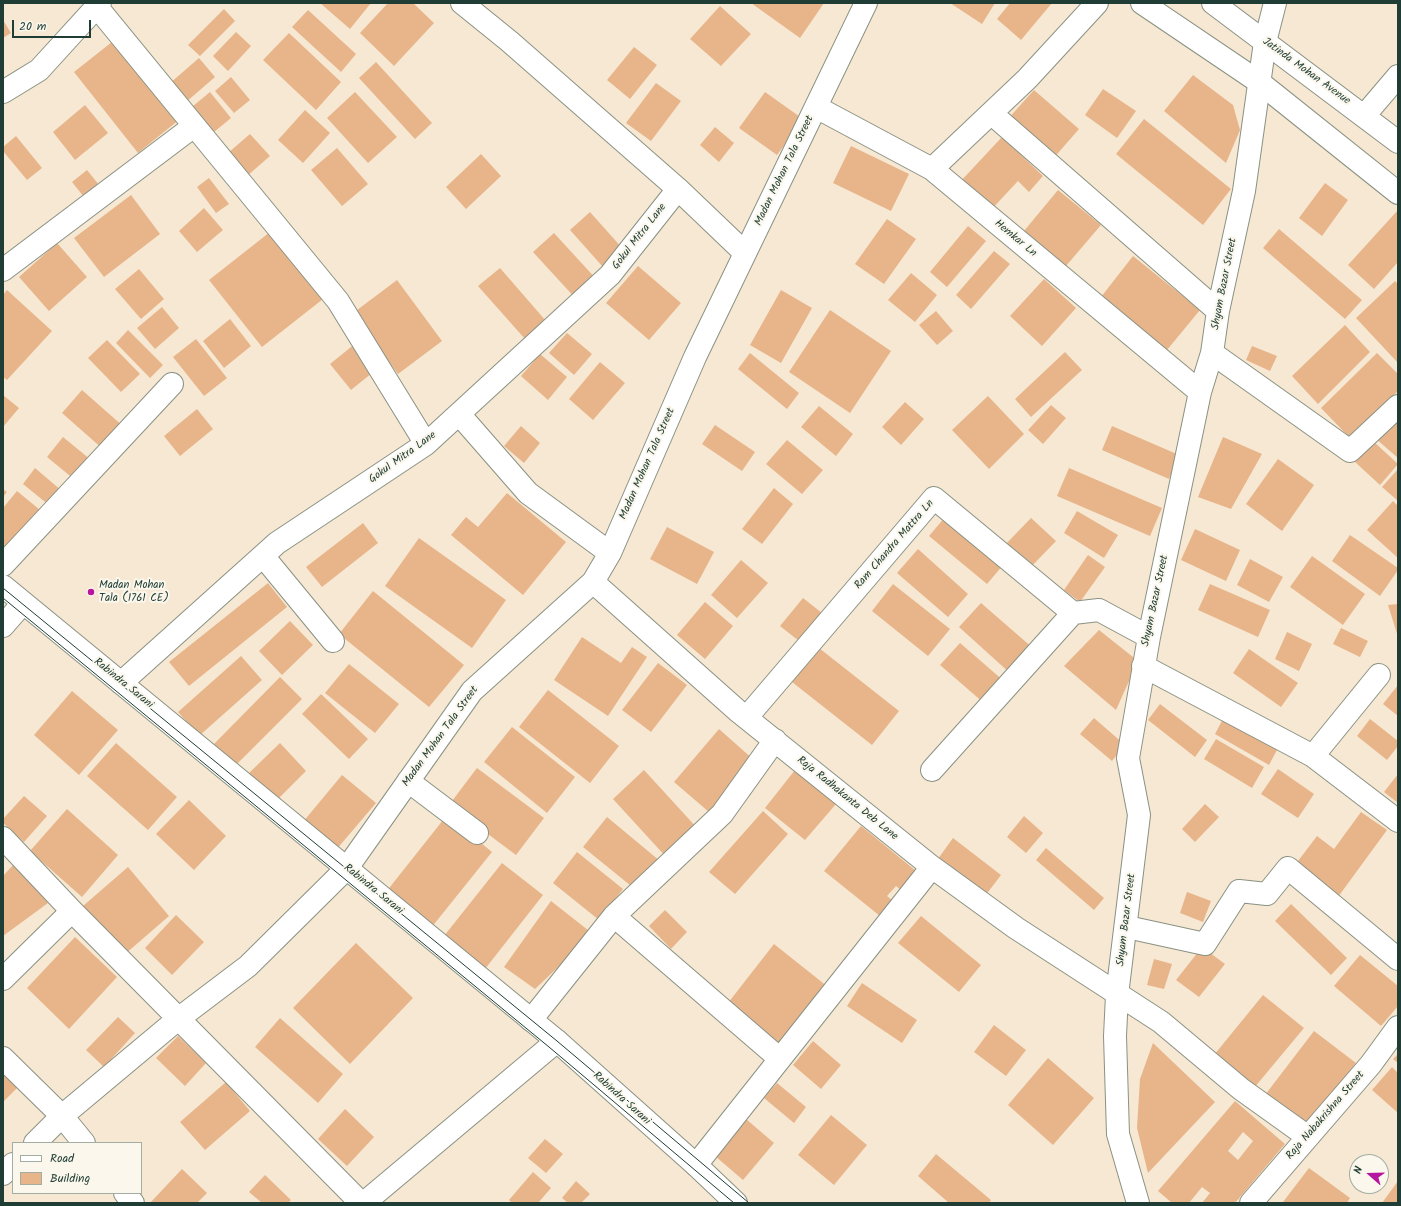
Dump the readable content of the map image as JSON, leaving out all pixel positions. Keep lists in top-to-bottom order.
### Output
{
  "streets": {
    "street": [
      "Jatinda Mohan Avenue",
      "Madan Mohan Tala Street",
      "Gokul Mitra Lane",
      "Hemkar Ln",
      "Shyam Bazar Street",
      "Ram Chandra Mattra Ln",
      "Rabindra Sarani",
      "Raja Radhakanta Deb Lane",
      "Raja Nabakrishna Street"
    ]
  },
  "crossings": [
    ["Jatinda Mohan Avenue", "Shyam Bazar Street"],
    ["Madan Mohan Tala Street", "Hemkar Ln"],
    ["Madan Mohan Tala Street", "Rabindra Sarani"],
    ["Madan Mohan Tala Street", "Raja Radhakanta Deb Lane"],
    ["Gokul Mitra Lane", "Rabindra Sarani"],
    ["Hemkar Ln", "Shyam Bazar Street"],
    ["Shyam Bazar Street", "Raja Radhakanta Deb Lane"],
    ["Ram Chandra Mattra Ln", "Raja Radhakanta Deb Lane"],
    ["Raja Radhakanta Deb Lane", "Raja Nabakrishna Street"]
  ],
  "places": ["Madan Mohan Tala (1761 CE)"],
  "legend": ["Road", "Building"],
  "scale_bar": "20 m",
  "north": "left"
}
